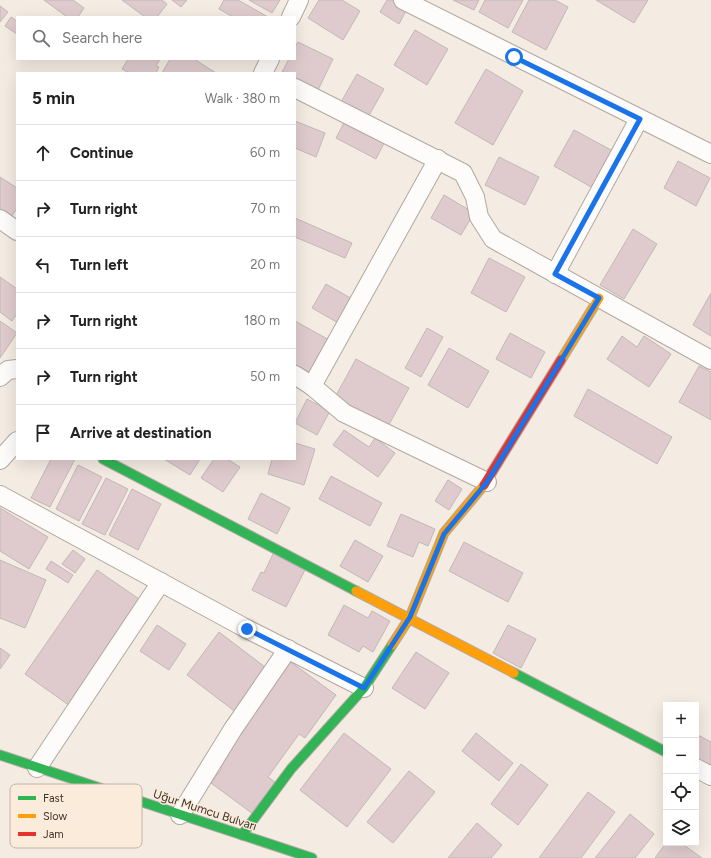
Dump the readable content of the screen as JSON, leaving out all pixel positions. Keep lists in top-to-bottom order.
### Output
{
  "streets": {
    "street": ["Uğur Mumcu Bulvarı"]
  },
  "legend": ["Fast", "Slow", "Jam"],
  "page": {
    "search": "Search here",
    "heading": ["5 min", "Walk · 380 m"],
    "list": [
      ["Continue", "60 m"],
      ["Turn right", "70 m"],
      ["Turn left", "20 m"],
      ["Turn right", "180 m"],
      ["Turn right", "50 m"],
      "Arrive at destination"
    ],
    "map_buttons": ["+", "−"]
  }
}
